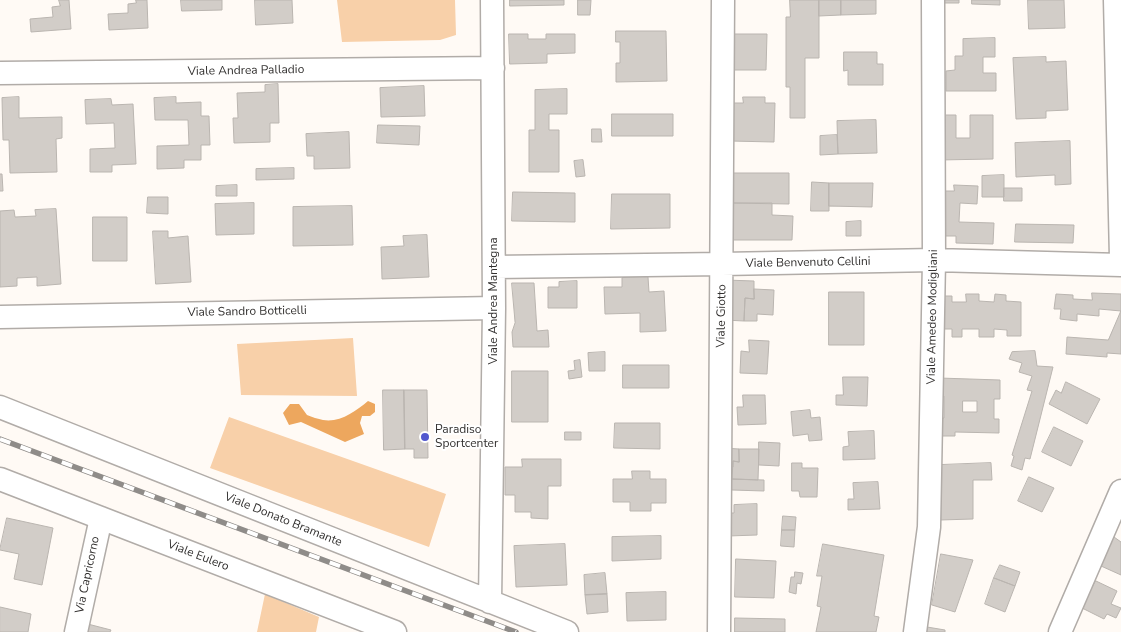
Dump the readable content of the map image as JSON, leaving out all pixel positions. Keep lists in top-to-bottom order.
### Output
{
  "streets": {
    "street": [
      "Viale Andrea Palladio",
      "Viale Benvenuto Cellini",
      "Viale Andrea Mantegna",
      "Viale Sandro Botticelli",
      "Viale Giotto",
      "Viale Amedeo Modigliani",
      "Viale Donato Bramante",
      "Viale Eulero",
      "Via Capricorno"
    ]
  },
  "crossings": [
    ["Viale Andrea Palladio", "Viale Andrea Mantegna"],
    ["Viale Benvenuto Cellini", "Viale Andrea Mantegna"],
    ["Viale Benvenuto Cellini", "Viale Giotto"],
    ["Viale Benvenuto Cellini", "Viale Amedeo Modigliani"],
    ["Viale Andrea Mantegna", "Viale Sandro Botticelli"],
    ["Viale Andrea Mantegna", "Viale Donato Bramante"],
    ["Viale Eulero", "Via Capricorno"]
  ],
  "places": ["Paradiso Sportcenter"]
}
